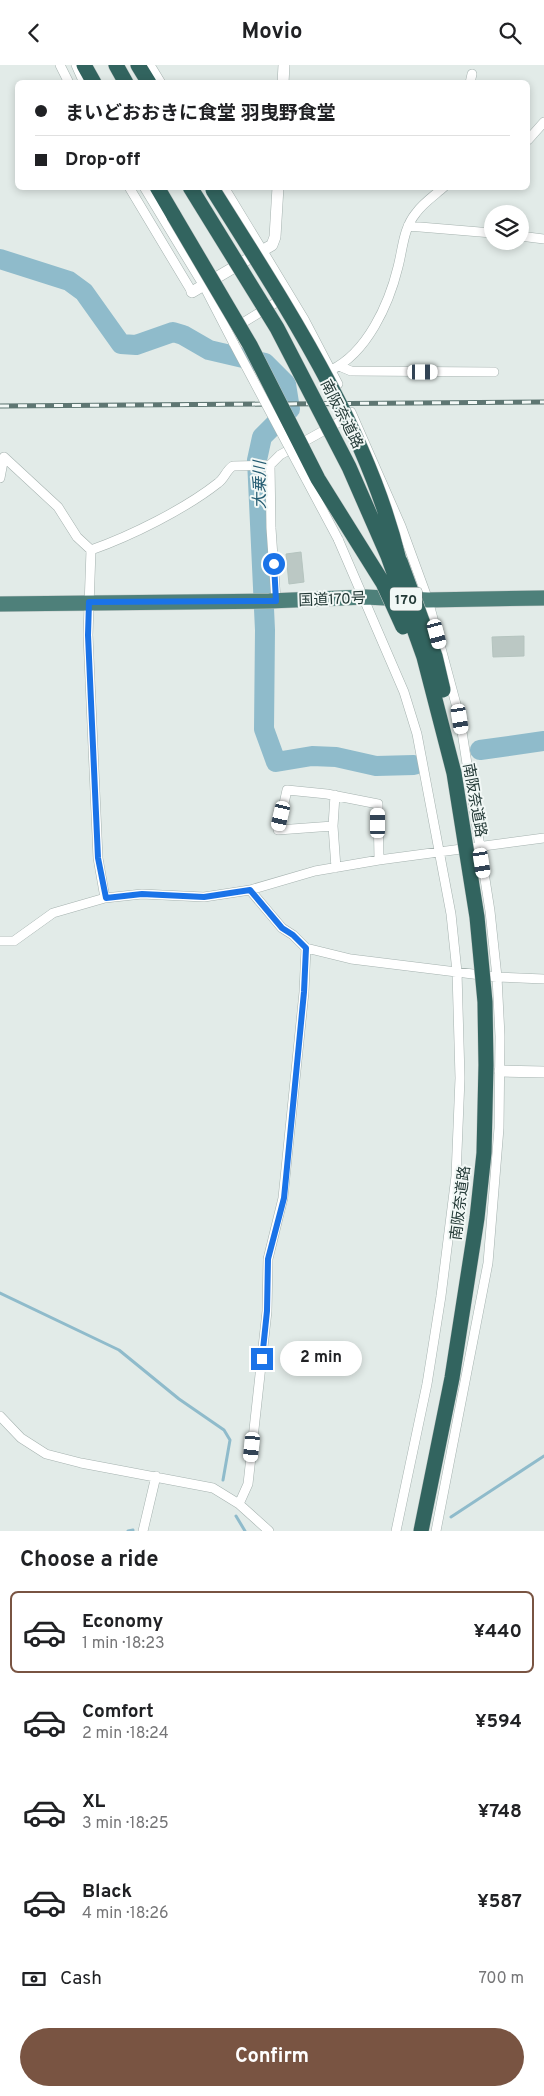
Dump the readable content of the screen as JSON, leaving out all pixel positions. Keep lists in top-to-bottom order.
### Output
{
  "streets": {
    "highway": ["南阪奈道路", "国道170号", "170"]
  },
  "water": ["大乗川"],
  "page": {
    "header": "Movio",
    "banner": ["まいどおおきに食堂 羽曳野食堂", "Drop-off"],
    "bubble": "2 min",
    "heading": "Choose a ride",
    "list": [
      {
        "name": "Economy",
        "note": "1 min · 18:23",
        "value": "¥440"
      },
      {
        "name": "Comfort",
        "note": "2 min · 18:24",
        "value": "¥594"
      },
      {
        "name": "XL",
        "note": "3 min · 18:25",
        "value": "¥748"
      },
      {
        "name": "Black",
        "note": "4 min · 18:26",
        "value": "¥587"
      }
    ],
    "pay": ["Cash", "700 m"],
    "buttons": "Confirm"
  }
}
